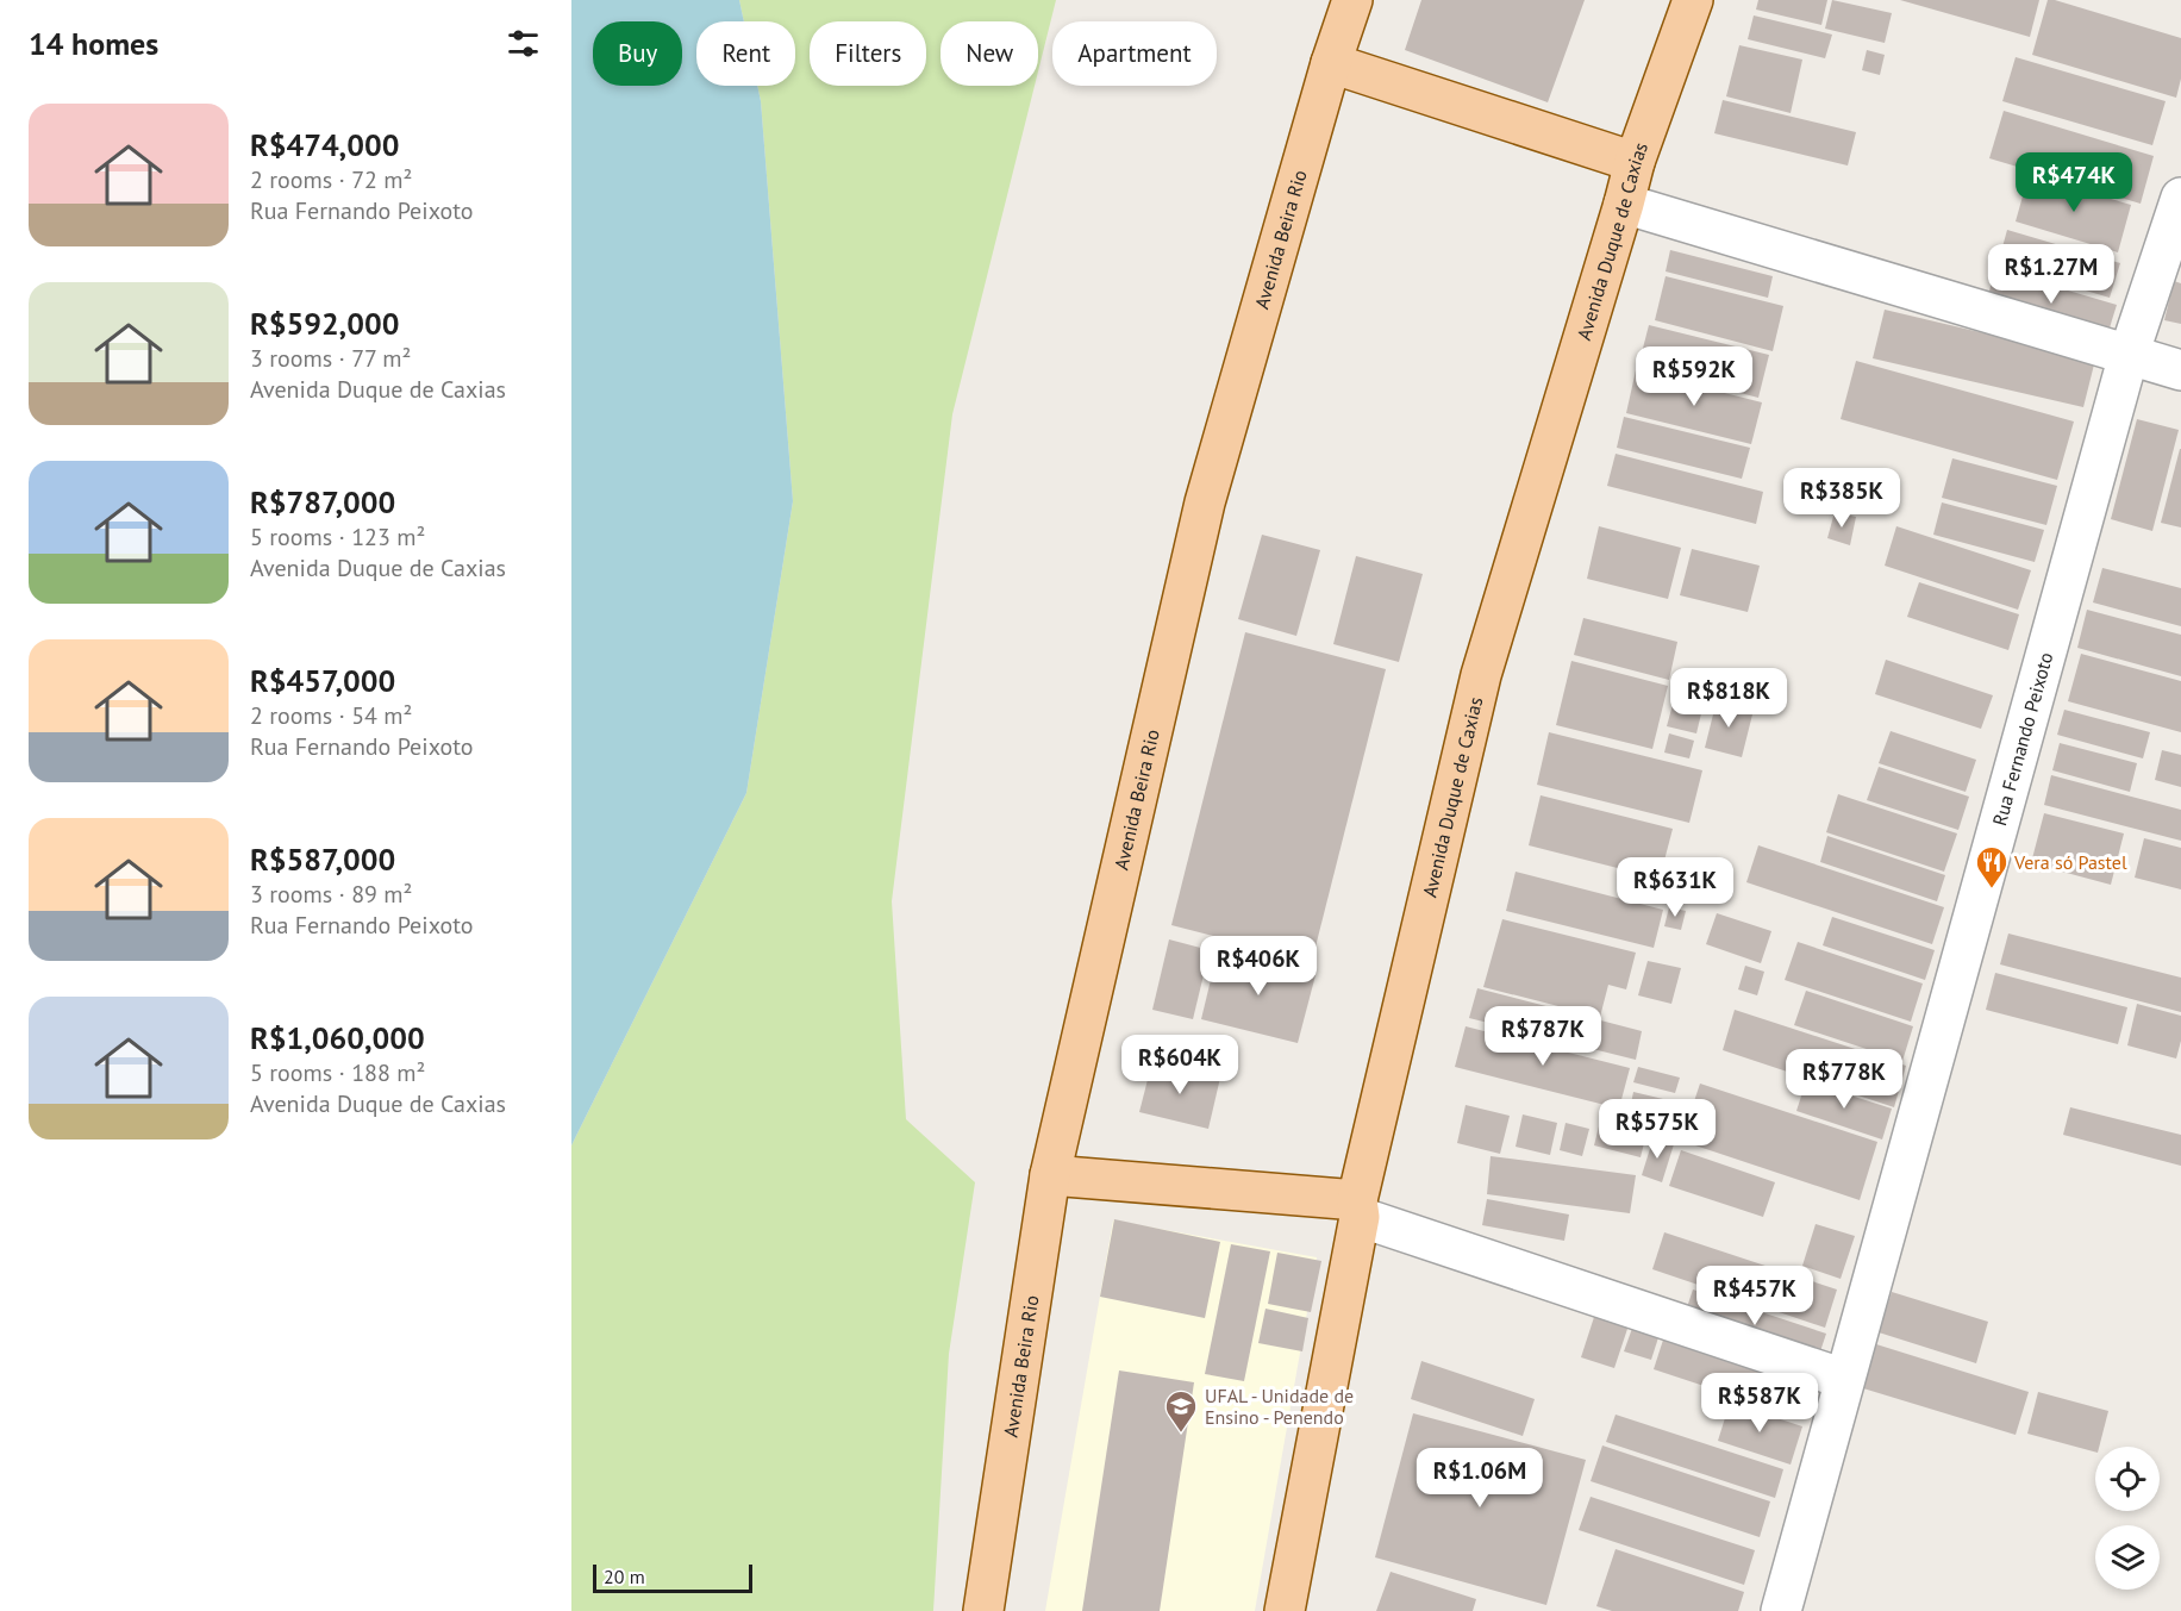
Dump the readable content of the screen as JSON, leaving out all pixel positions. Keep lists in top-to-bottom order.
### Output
{
  "streets": {
    "main road": ["Avenida Beira Rio", "Avenida Duque de Caxias"],
    "street": ["Rua Fernando Peixoto"]
  },
  "places": {
    "restaurant": ["Vera só Pastel"],
    "school or university": ["UFAL - Unidade de Ensino - Penendo"]
  },
  "scale_bar": "20 m",
  "page": {
    "heading": "14 homes",
    "chip": [
      "Buy",
      "Rent",
      "Filters",
      "New",
      "Apartment"
    ],
    "list": [
      {
        "name": "R$474,000",
        "note": "2 rooms · 72 m² · Rua Fernando Peixoto"
      },
      {
        "name": "R$592,000",
        "note": "3 rooms · 77 m² · Avenida Duque de Caxias"
      },
      {
        "name": "R$787,000",
        "note": "5 rooms · 123 m² · Avenida Duque de Caxias"
      },
      {
        "name": "R$457,000",
        "note": "2 rooms · 54 m² · Rua Fernando Peixoto"
      },
      {
        "name": "R$587,000",
        "note": "3 rooms · 89 m² · Rua Fernando Peixoto"
      },
      {
        "name": "R$1,060,000",
        "note": "5 rooms · 188 m² · Avenida Duque de Caxias"
      }
    ],
    "price": [
      "R$474K",
      "R$1.27M",
      "R$592K",
      "R$385K",
      "R$818K",
      "R$631K",
      "R$406K",
      "R$787K",
      "R$604K",
      "R$778K",
      "R$575K",
      "R$457K",
      "R$587K",
      "R$1.06M"
    ],
    "scale": "20 m"
  }
}
